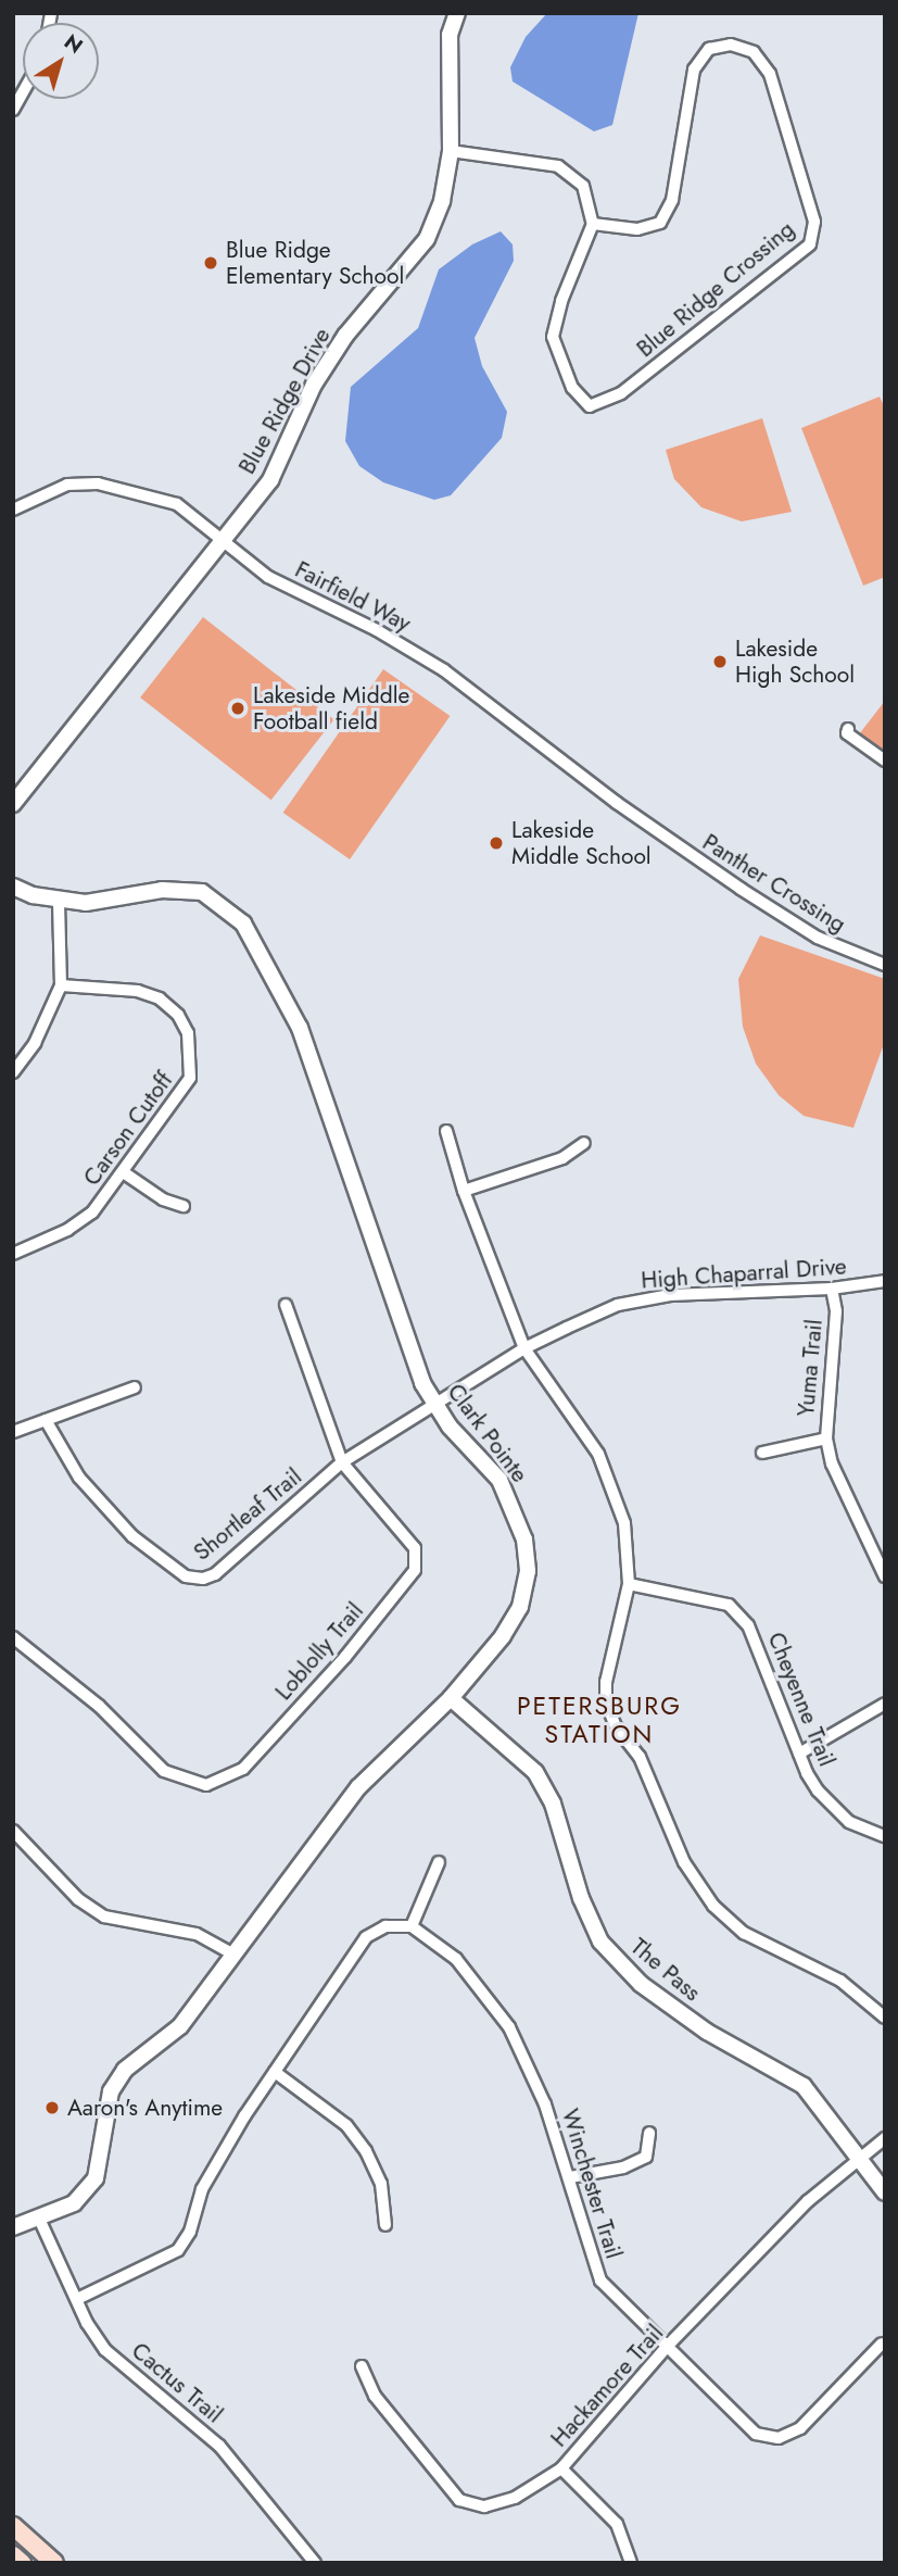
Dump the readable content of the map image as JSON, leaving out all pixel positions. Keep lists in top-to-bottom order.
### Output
{
  "streets": {
    "street": [
      "Blue Ridge Crossing",
      "Blue Ridge Drive",
      "Fairfield Way",
      "Panther Crossing",
      "Carson Cutoff",
      "High Chaparral Drive",
      "Yuma Trail",
      "Clark Pointe",
      "Shortleaf Trail",
      "Loblolly Trail",
      "Cheyenne Trail",
      "The Pass",
      "Winchester Trail",
      "Cactus Trail",
      "Hackamore Trail"
    ]
  },
  "crossings": [
    ["Blue Ridge Drive", "Fairfield Way"],
    ["Fairfield Way", "Panther Crossing"],
    ["High Chaparral Drive", "Yuma Trail"],
    ["High Chaparral Drive", "Clark Pointe"],
    ["High Chaparral Drive", "Shortleaf Trail"],
    ["Clark Pointe", "Shortleaf Trail"],
    ["Clark Pointe", "The Pass"],
    ["Clark Pointe", "Cactus Trail"],
    ["Shortleaf Trail", "Loblolly Trail"],
    ["The Pass", "Hackamore Trail"],
    ["Winchester Trail", "Hackamore Trail"]
  ],
  "districts": ["PETERSBURG STATION"],
  "places": [
    "Blue Ridge Elementary School",
    "Lakeside High School",
    "Lakeside Middle Football field",
    "Lakeside Middle School",
    "Aaron's Anytime"
  ],
  "north": "top right"
}
